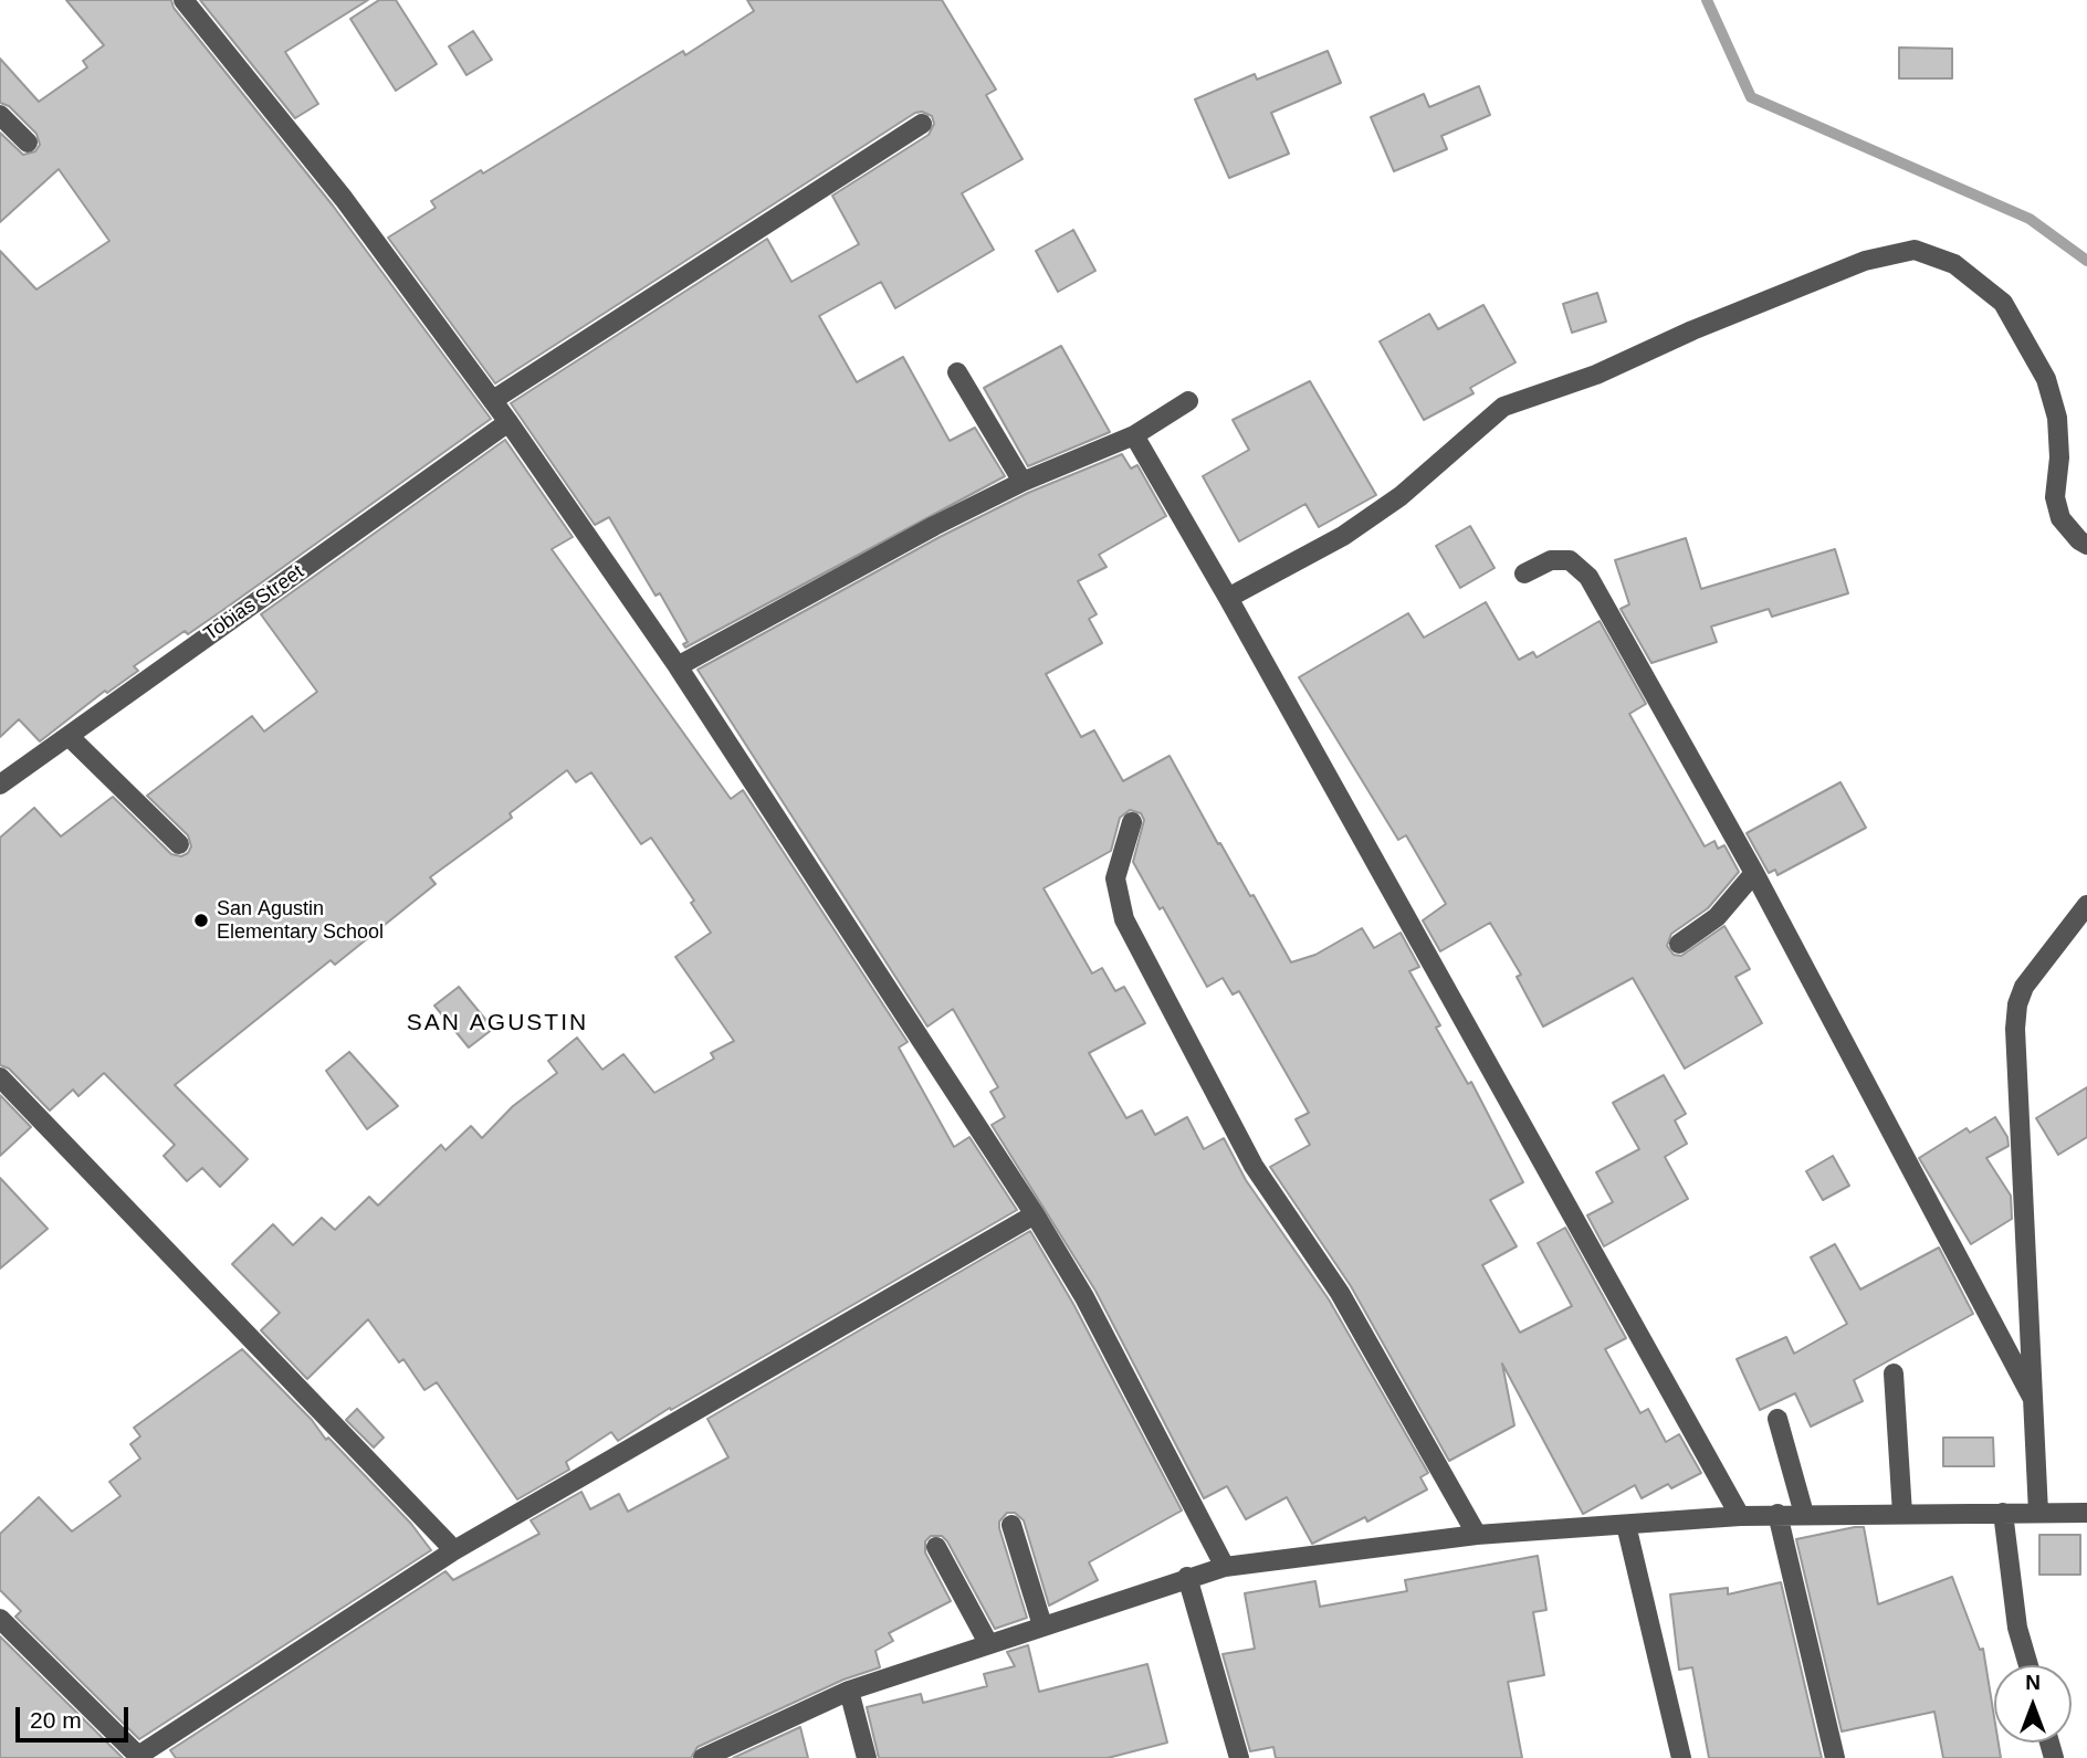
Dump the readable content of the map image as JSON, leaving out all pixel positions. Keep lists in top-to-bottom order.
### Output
{
  "streets": {
    "street": ["Tobias Street"]
  },
  "districts": ["SAN AGUSTIN"],
  "places": ["San Agustin Elementary School"],
  "scale_bar": "20 m",
  "north": "top"
}
